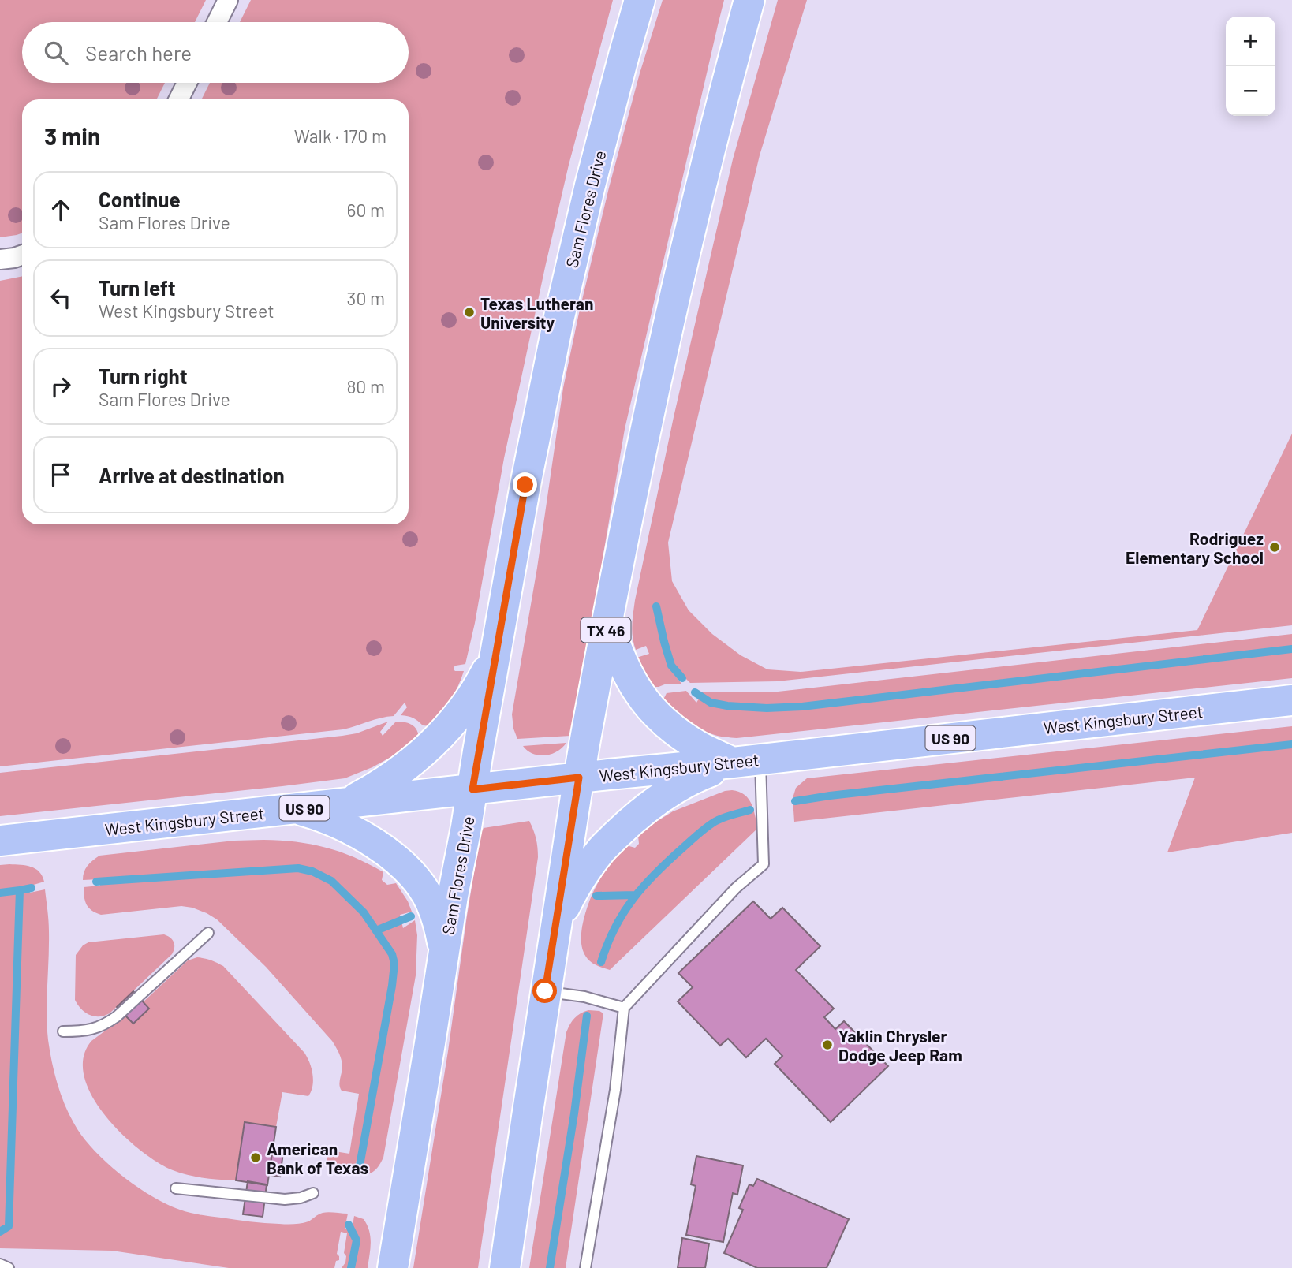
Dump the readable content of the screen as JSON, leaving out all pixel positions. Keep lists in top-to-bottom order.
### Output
{
  "streets": {
    "main road": [
      "Sam Flores Drive",
      "TX 46",
      "West Kingsbury Street",
      "US 90"
    ]
  },
  "crossings": [
    ["Sam Flores Drive", "West Kingsbury Street"],
    ["TX 46", "West Kingsbury Street"]
  ],
  "places": [
    "Texas Lutheran University",
    "Rodriguez Elementary School",
    "Yaklin Chrysler Dodge Jeep Ram",
    "American Bank of Texas"
  ],
  "page": {
    "map_buttons": ["+", "−"],
    "search": "Search here",
    "heading": ["3 min", "Walk · 170 m"],
    "list": [
      ["Continue", "Sam Flores Drive", "60 m"],
      ["Turn left", "West Kingsbury Street", "30 m"],
      ["Turn right", "Sam Flores Drive", "80 m"],
      "Arrive at destination"
    ]
  }
}
